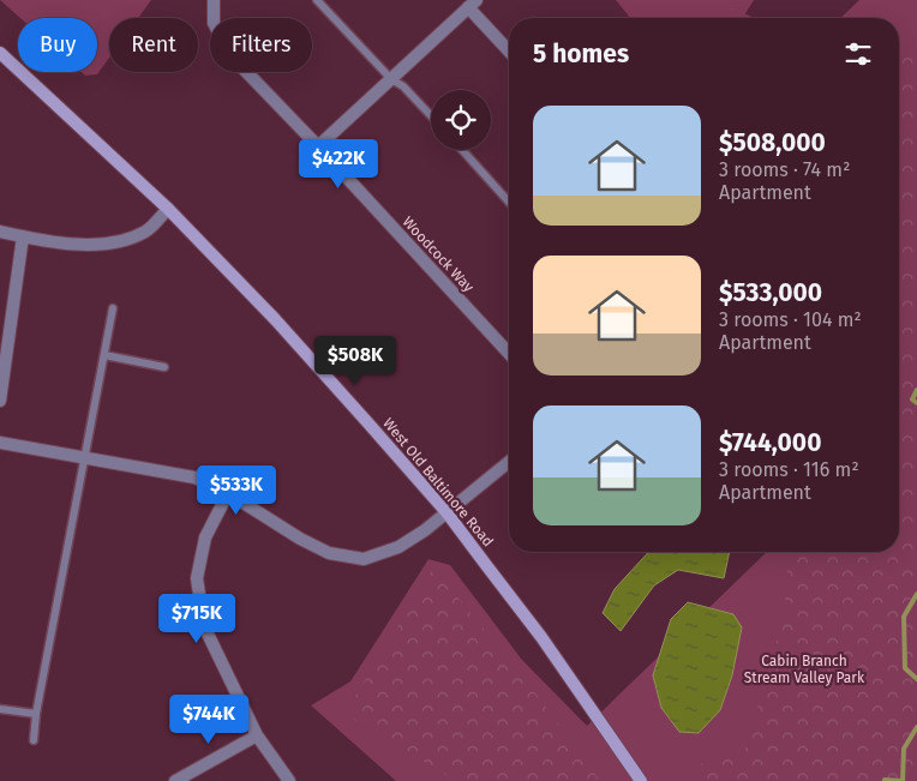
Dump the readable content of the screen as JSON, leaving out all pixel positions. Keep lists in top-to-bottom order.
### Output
{
  "streets": {
    "street": ["Woodcock Way", "West Old Baltimore Road"]
  },
  "parks": ["Cabin Branch Stream Valley Park"],
  "page": {
    "chip": ["Buy", "Rent", "Filters"],
    "heading": "5 homes",
    "list": [
      {
        "name": "$508,000",
        "note": "3 rooms · 74 m² · Apartment"
      },
      {
        "name": "$533,000",
        "note": "3 rooms · 104 m² · Apartment"
      },
      {
        "name": "$744,000",
        "note": "3 rooms · 116 m² · Apartment"
      }
    ],
    "price": [
      "$422K",
      "$508K",
      "$533K",
      "$715K",
      "$744K"
    ]
  }
}
